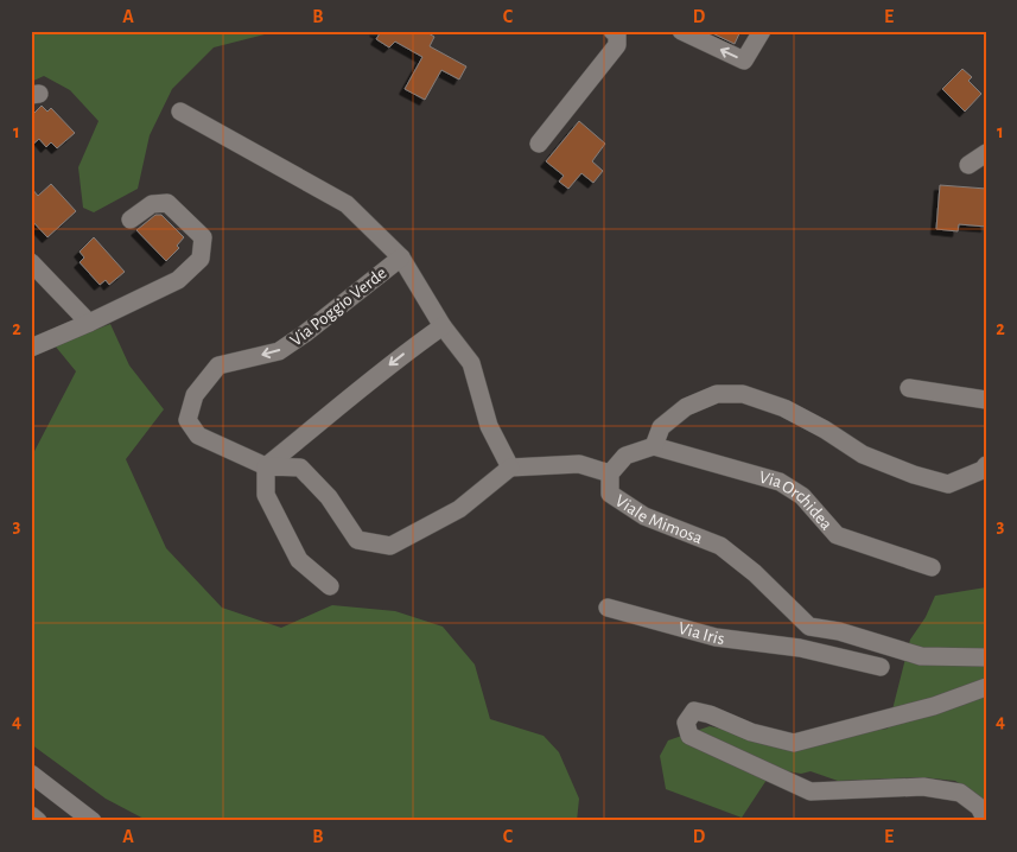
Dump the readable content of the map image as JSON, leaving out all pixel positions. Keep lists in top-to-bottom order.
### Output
{
  "streets": {
    "street": [
      "Via Poggio Verde",
      "Via Orchidea",
      "Viale Mimosa",
      "Via Iris"
    ]
  },
  "crossings": [
    ["Via Orchidea", "Viale Mimosa"]
  ],
  "grid": {
    "columns": [
      "A",
      "B",
      "C",
      "D",
      "E"
    ],
    "rows": [
      "1",
      "2",
      "3",
      "4"
    ]
  }
}
